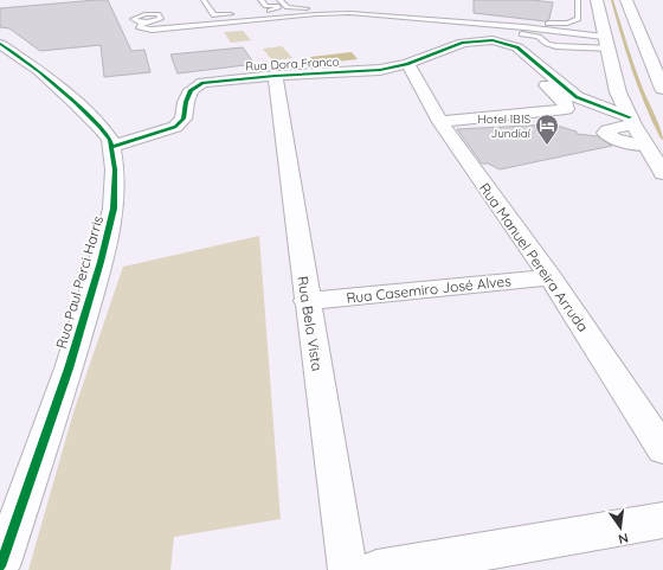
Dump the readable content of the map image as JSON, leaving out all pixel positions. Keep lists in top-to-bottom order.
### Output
{
  "streets": {
    "street": [
      "Rua Dora Franco",
      "Rua Manuel Pereira Arruda",
      "Rua Paul Perci Harris",
      "Rua Casemiro José Alves",
      "Rua Bela Vista"
    ]
  },
  "crossings": [
    ["Rua Dora Franco", "Rua Manuel Pereira Arruda"],
    ["Rua Dora Franco", "Rua Paul Perci Harris"],
    ["Rua Dora Franco", "Rua Bela Vista"],
    ["Rua Manuel Pereira Arruda", "Rua Casemiro José Alves"],
    ["Rua Casemiro José Alves", "Rua Bela Vista"]
  ],
  "places": {
    "hotel": ["Hotel IBIS Jundiaí"]
  },
  "north": "bottom"
}
